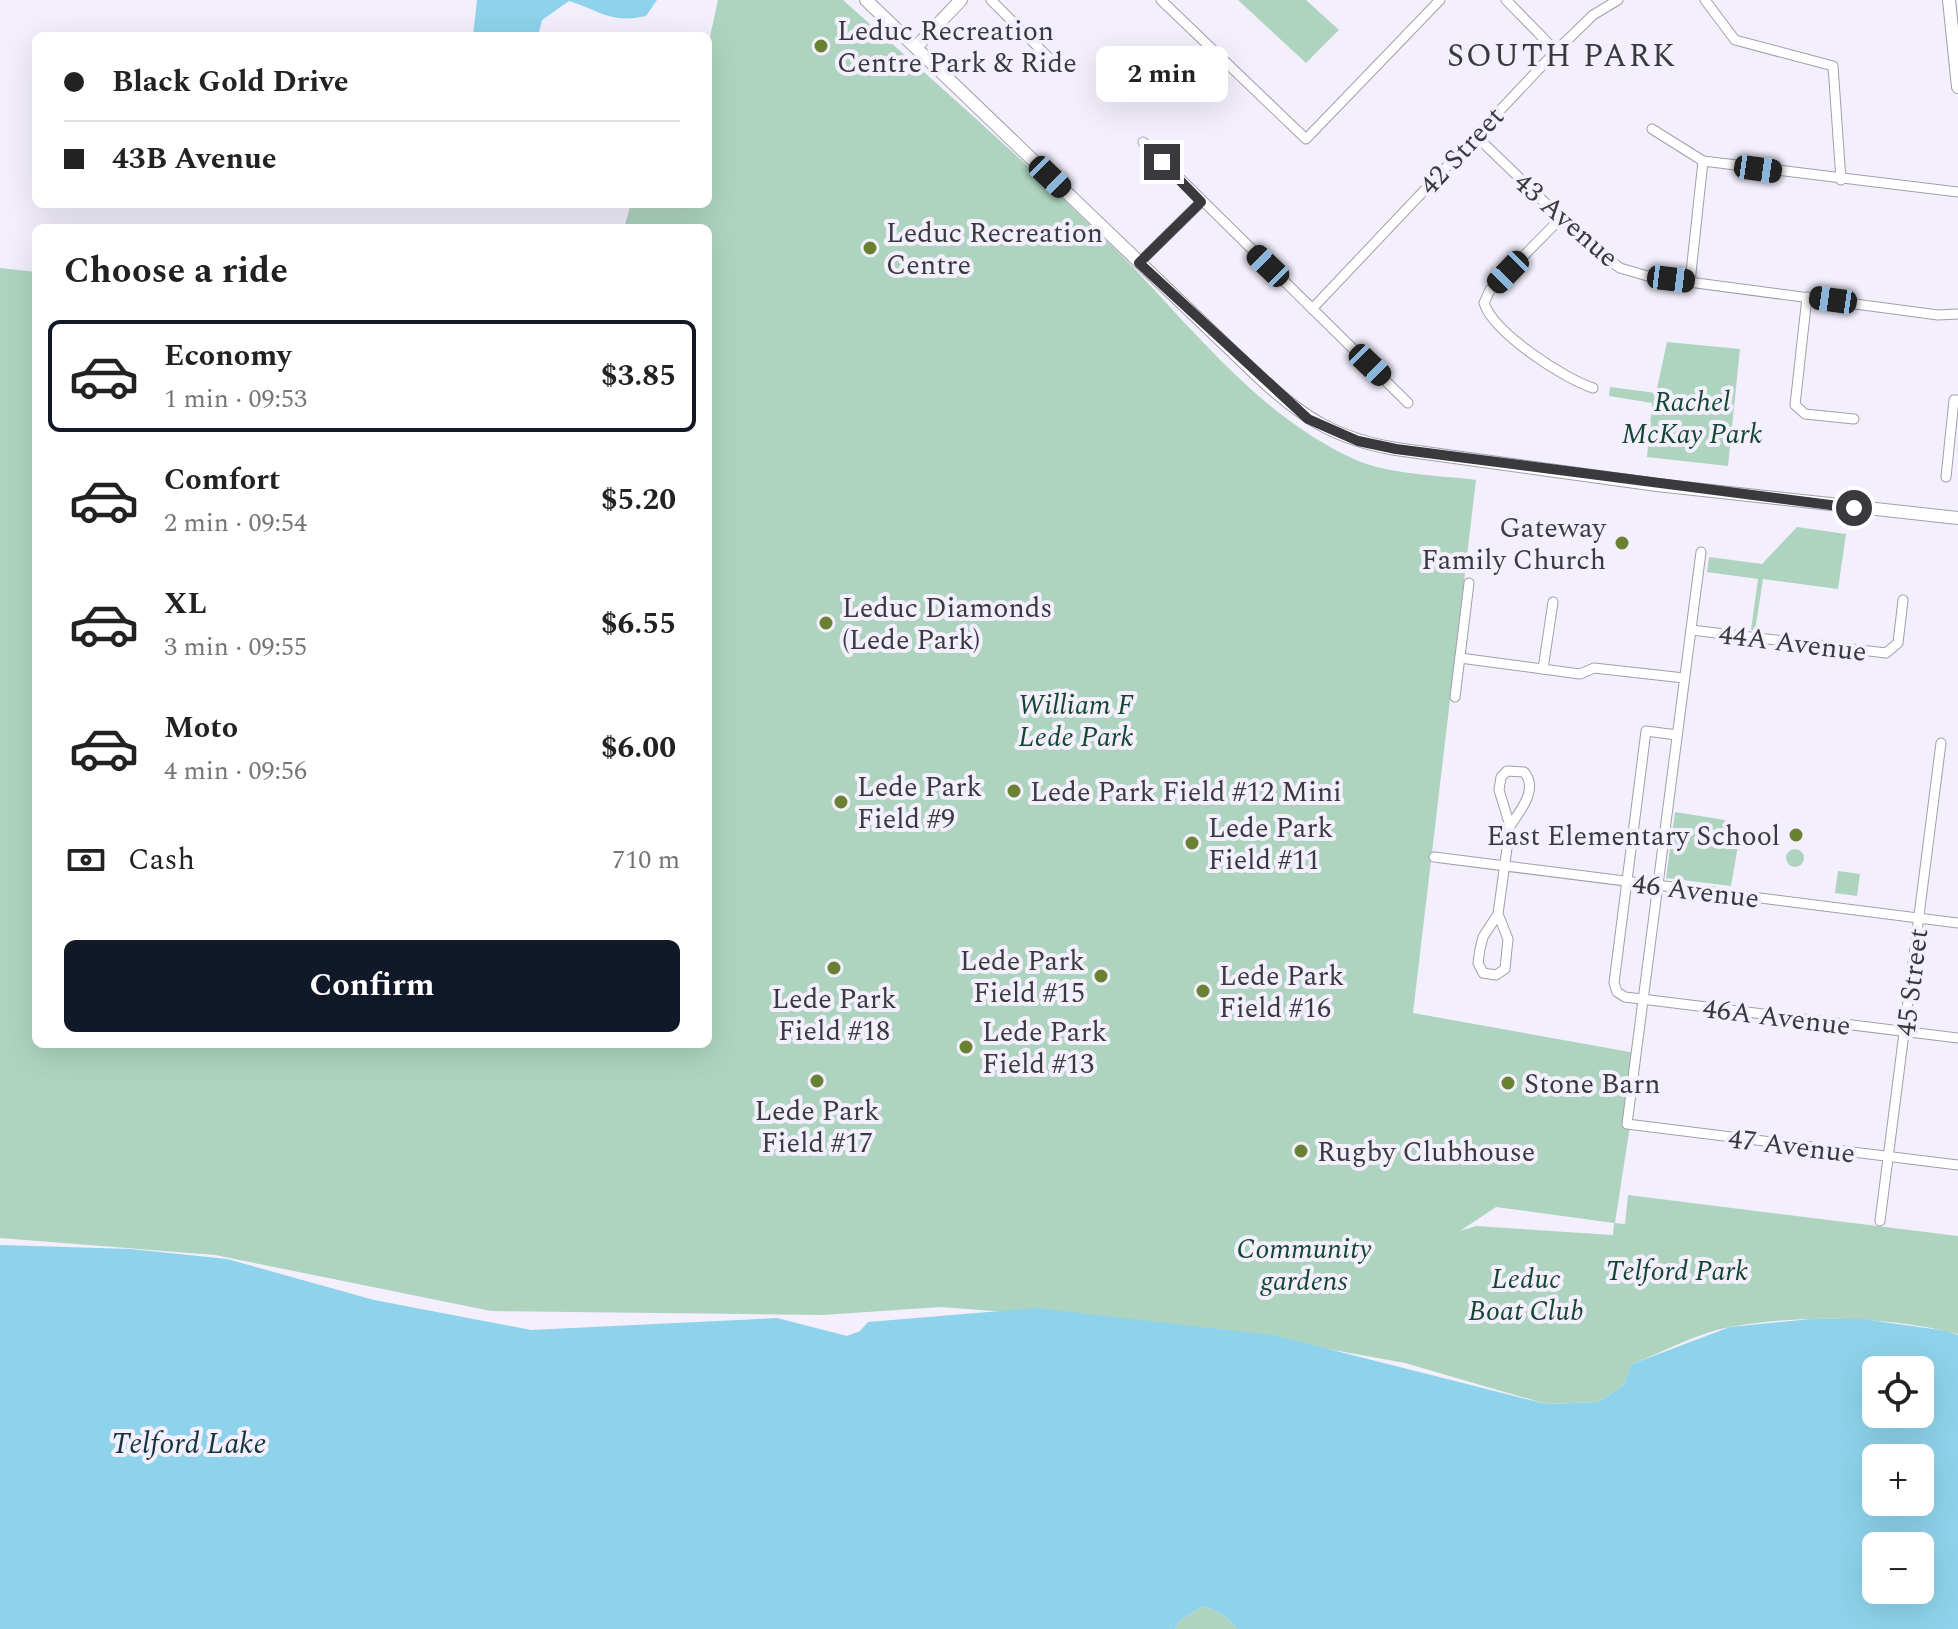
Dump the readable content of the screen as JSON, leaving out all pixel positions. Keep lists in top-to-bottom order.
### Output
{
  "streets": {
    "street": [
      "42 Street",
      "43 Avenue",
      "44A Avenue",
      "46 Avenue",
      "45 Street",
      "46A Avenue",
      "47 Avenue"
    ]
  },
  "crossings": [
    ["42 Street", "43 Avenue"],
    ["46 Avenue", "45 Street"],
    ["45 Street", "46A Avenue"],
    ["45 Street", "47 Avenue"],
    ["46A Avenue", "47 Avenue"]
  ],
  "districts": ["SOUTH PARK"],
  "water": ["Telford Lake"],
  "parks": [
    "Rachel McKay Park",
    "William F Lede Park",
    "Community gardens",
    "Telford Park",
    "Leduc Boat Club"
  ],
  "places": [
    "Leduc Recreation Centre Park & Ride",
    "Leduc Recreation Centre",
    "Gateway Family Church",
    "Leduc Diamonds (Lede Park)",
    "Lede Park Field #12 Mini",
    "Lede Park Field #9",
    "East Elementary School",
    "Lede Park Field #11",
    "Lede Park Field #18",
    "Lede Park Field #15",
    "Lede Park Field #16",
    "Lede Park Field #13",
    "Lede Park Field #17",
    "Stone Barn",
    "Rugby Clubhouse"
  ],
  "page": {
    "banner": ["Black Gold Drive", "43B Avenue"],
    "bubble": "2 min",
    "heading": "Choose a ride",
    "list": [
      {
        "name": "Economy",
        "note": "1 min · 09:53",
        "value": "$3.85"
      },
      {
        "name": "Comfort",
        "note": "2 min · 09:54",
        "value": "$5.20"
      },
      {
        "name": "XL",
        "note": "3 min · 09:55",
        "value": "$6.55"
      },
      {
        "name": "Moto",
        "note": "4 min · 09:56",
        "value": "$6.00"
      }
    ],
    "pay": ["Cash", "710 m"],
    "buttons": "Confirm",
    "map_buttons": ["+", "−"]
  }
}
